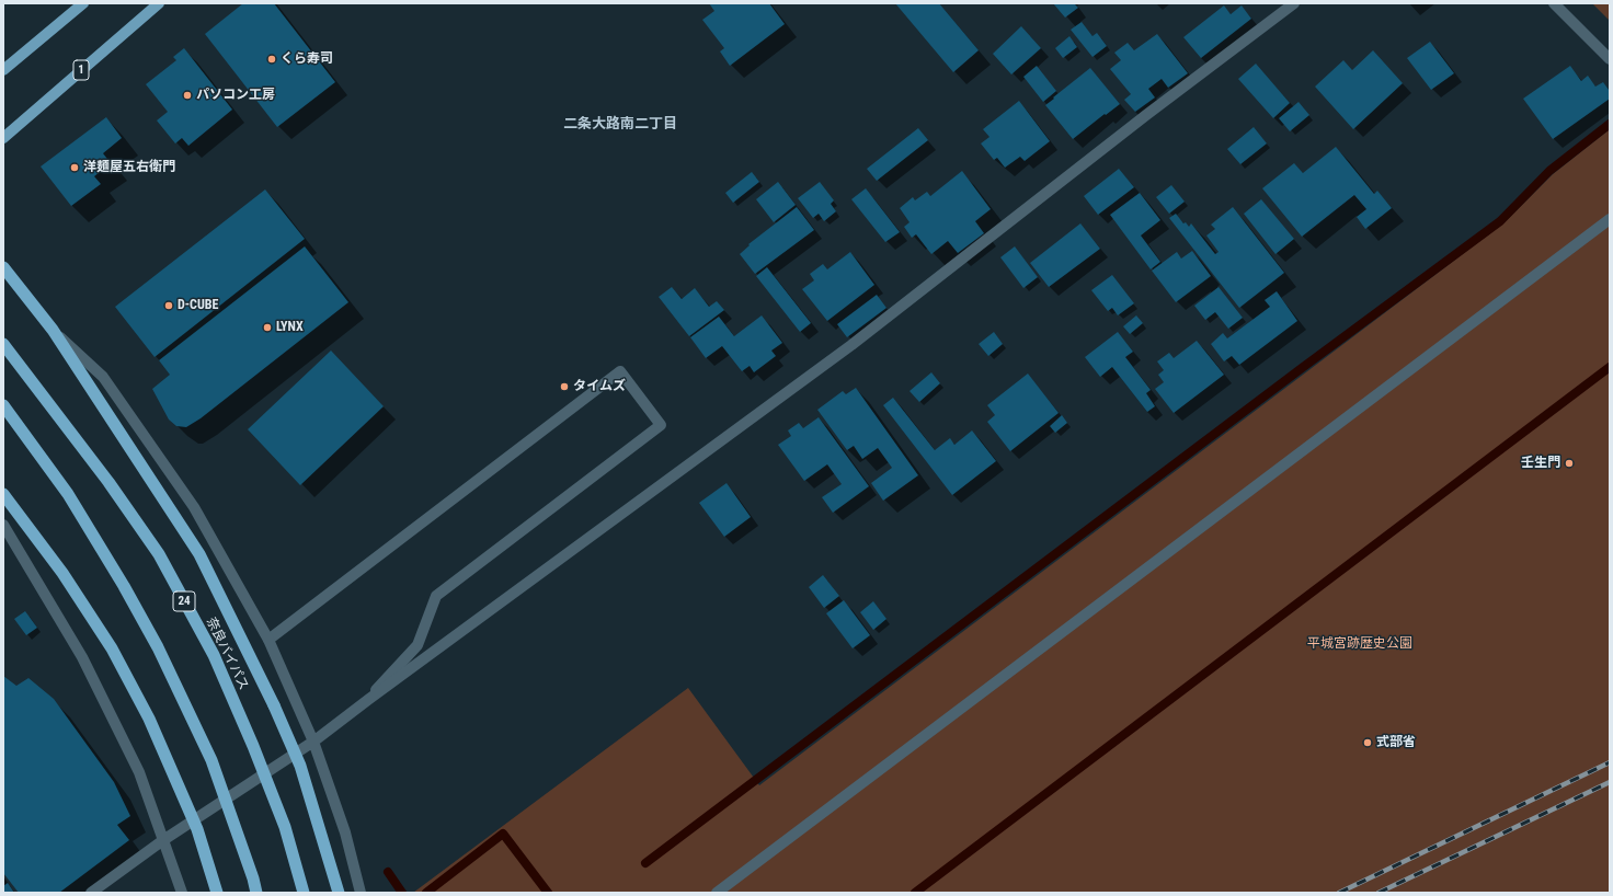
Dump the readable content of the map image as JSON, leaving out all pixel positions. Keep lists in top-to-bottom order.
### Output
{
  "streets": {
    "highway": ["24", "奈良バイパス"],
    "main road": ["1"]
  },
  "districts": ["二条大路南二丁目"],
  "parks": ["平城宮跡歴史公園"],
  "places": [
    "くら寿司",
    "パソコン工房",
    "洋麺屋五右衛門",
    "D-CUBE",
    "LYNX",
    "タイムズ",
    "壬生門",
    "式部省"
  ]
}
